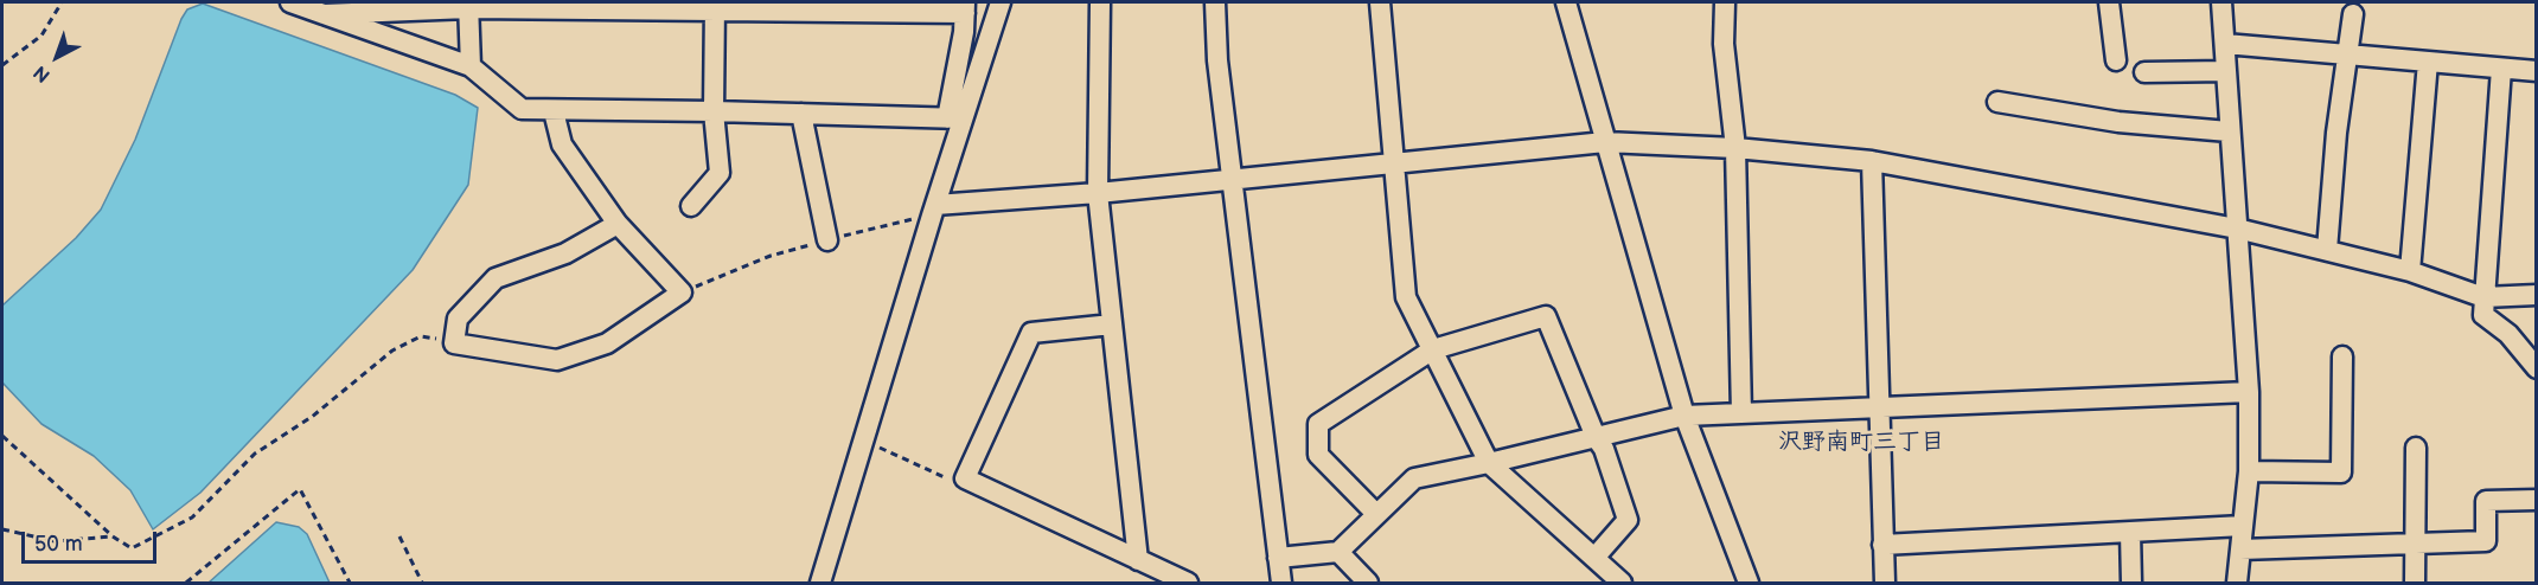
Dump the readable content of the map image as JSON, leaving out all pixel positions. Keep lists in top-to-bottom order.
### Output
{
  "districts": ["沢野南町三丁目"],
  "scale_bar": "50 m",
  "north": "bottom left"
}
